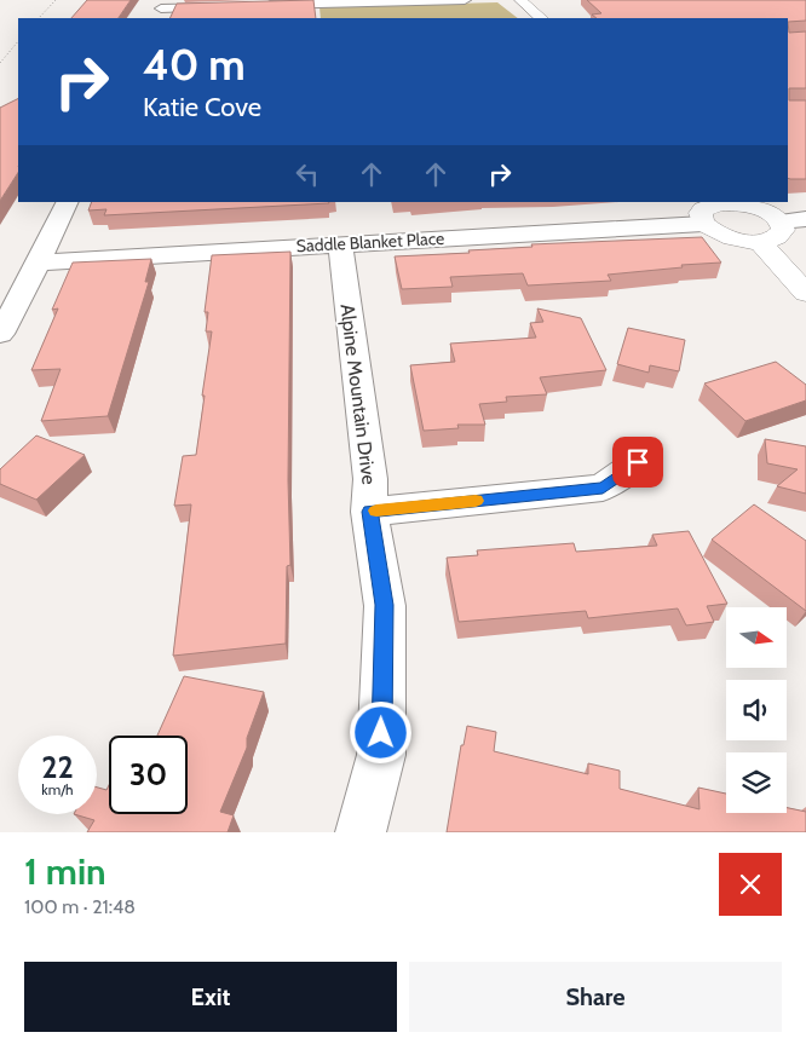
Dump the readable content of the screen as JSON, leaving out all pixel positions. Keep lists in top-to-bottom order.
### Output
{
  "streets": {
    "street": ["Saddle Blanket Place", "Alpine Mountain Drive"]
  },
  "crossings": [
    ["Saddle Blanket Place", "Alpine Mountain Drive"]
  ],
  "north": "right",
  "page": {
    "turn": ["40 m", "Katie Cove"],
    "speed": "22 km/h",
    "limit": "30",
    "heading": ["1 min", "100 m · 21:48"],
    "buttons": ["Exit", "Share"]
  }
}
